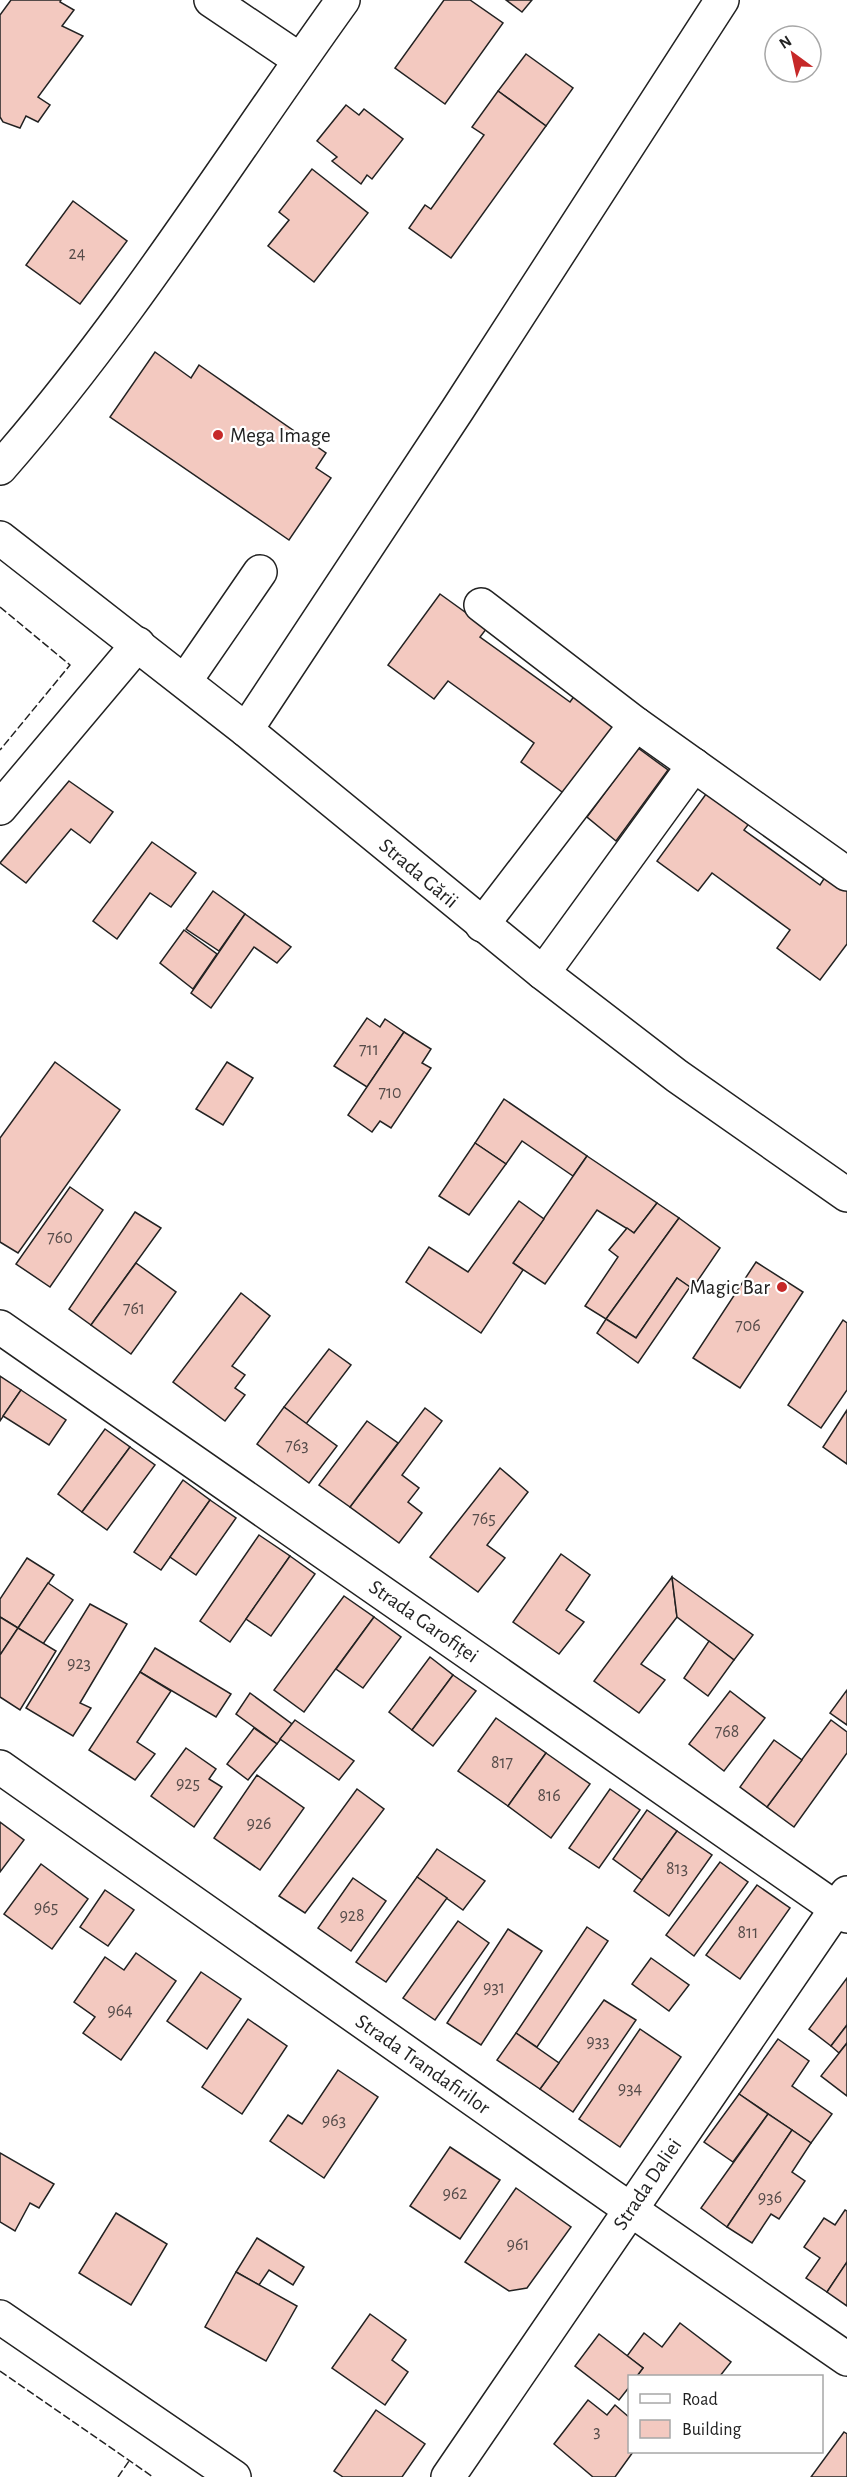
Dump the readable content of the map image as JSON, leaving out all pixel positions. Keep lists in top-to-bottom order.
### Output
{
  "streets": {
    "street": [
      "Strada Gării",
      "Strada Garofiței",
      "Strada Trandafirilor",
      "Strada Daliei"
    ]
  },
  "crossings": [
    ["Strada Garofiței", "Strada Daliei"],
    ["Strada Trandafirilor", "Strada Daliei"]
  ],
  "places": ["Mega Image", "Magic Bar"],
  "house_numbers": [
    "24",
    "711",
    "710",
    "760",
    "761",
    "706",
    "763",
    "765",
    "923",
    "768",
    "817",
    "925",
    "816",
    "926",
    "813",
    "965",
    "928",
    "811",
    "931",
    "964",
    "933",
    "934",
    "963",
    "962",
    "936",
    "961",
    "3"
  ],
  "legend": ["Road", "Building"],
  "north": "top left"
}
